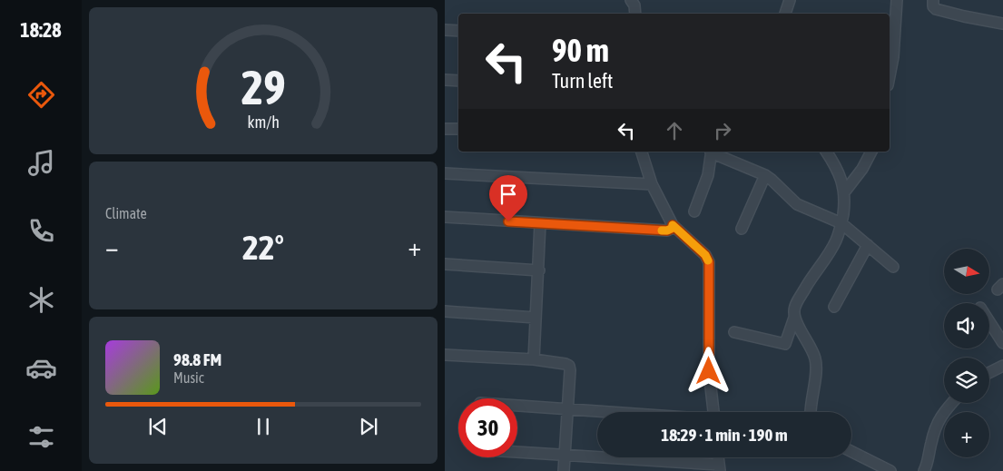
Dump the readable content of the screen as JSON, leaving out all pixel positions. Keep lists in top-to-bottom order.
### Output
{
  "north": "right",
  "page": {
    "tabs": "18:28",
    "turn": ["90 m", "Turn left"],
    "tile": "Climate",
    "heat": ["−", "22°", "+"],
    "map_buttons": "+",
    "song": ["98.8 FM", "Music"],
    "limit": "30",
    "trip": "18:29 · 1 min · 190 m",
    "gauge": ["29", "km/h"]
  }
}
